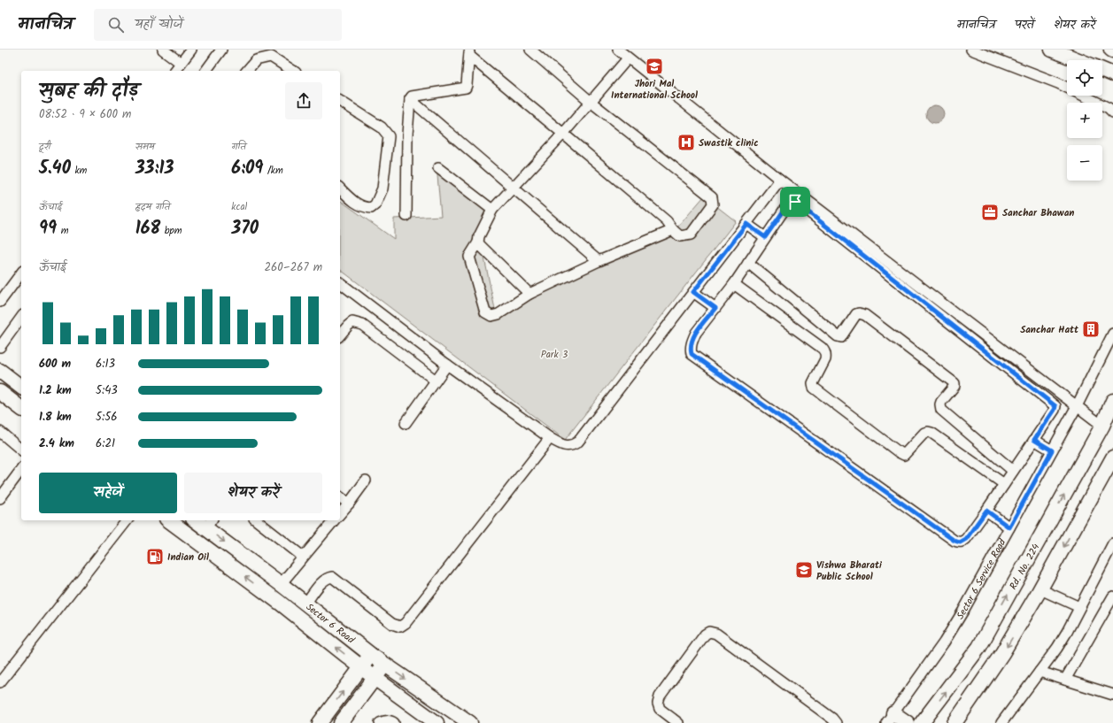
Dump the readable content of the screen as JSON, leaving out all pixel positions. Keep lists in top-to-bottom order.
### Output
{
  "streets": {
    "street": ["Rd. No. 224", "Sector 6 Service Road", "Sector 6 Road"]
  },
  "parks": ["Park 3"],
  "places": {
    "school or university": ["Jhori Mal International School", "Vishwa Bharati Public School"],
    "hospital": ["Swastik clinic"],
    "office": ["Sanchar Bhawan"],
    "building": ["Sanchar Hatt"],
    "fuel station": ["Indian Oil"]
  },
  "page": {
    "header": "मानचित्र",
    "search": "यहाँ खोजें",
    "nav": ["मानचित्र", "परतें", "शेयर करें"],
    "map_buttons": ["+", "−"],
    "heading": ["सुबह की दौड़", "08:52 · 9 × 600 m"],
    "stats": [
      ["दूरी", "5.40 km"],
      ["समय", "33:13"],
      ["गति", "6:09 /km"],
      ["ऊँचाई", "99 m"],
      ["हृदय गति", "168 bpm"],
      ["kcal", "370"]
    ],
    "chart": ["ऊँचाई", "260–267 m"],
    "list": [
      {
        "name": "600 m",
        "note": "6:13"
      },
      {
        "name": "1.2 km",
        "note": "5:43"
      },
      {
        "name": "1.8 km",
        "note": "5:56"
      },
      {
        "name": "2.4 km",
        "note": "6:21"
      }
    ],
    "buttons": ["सहेजें", "शेयर करें"]
  }
}
